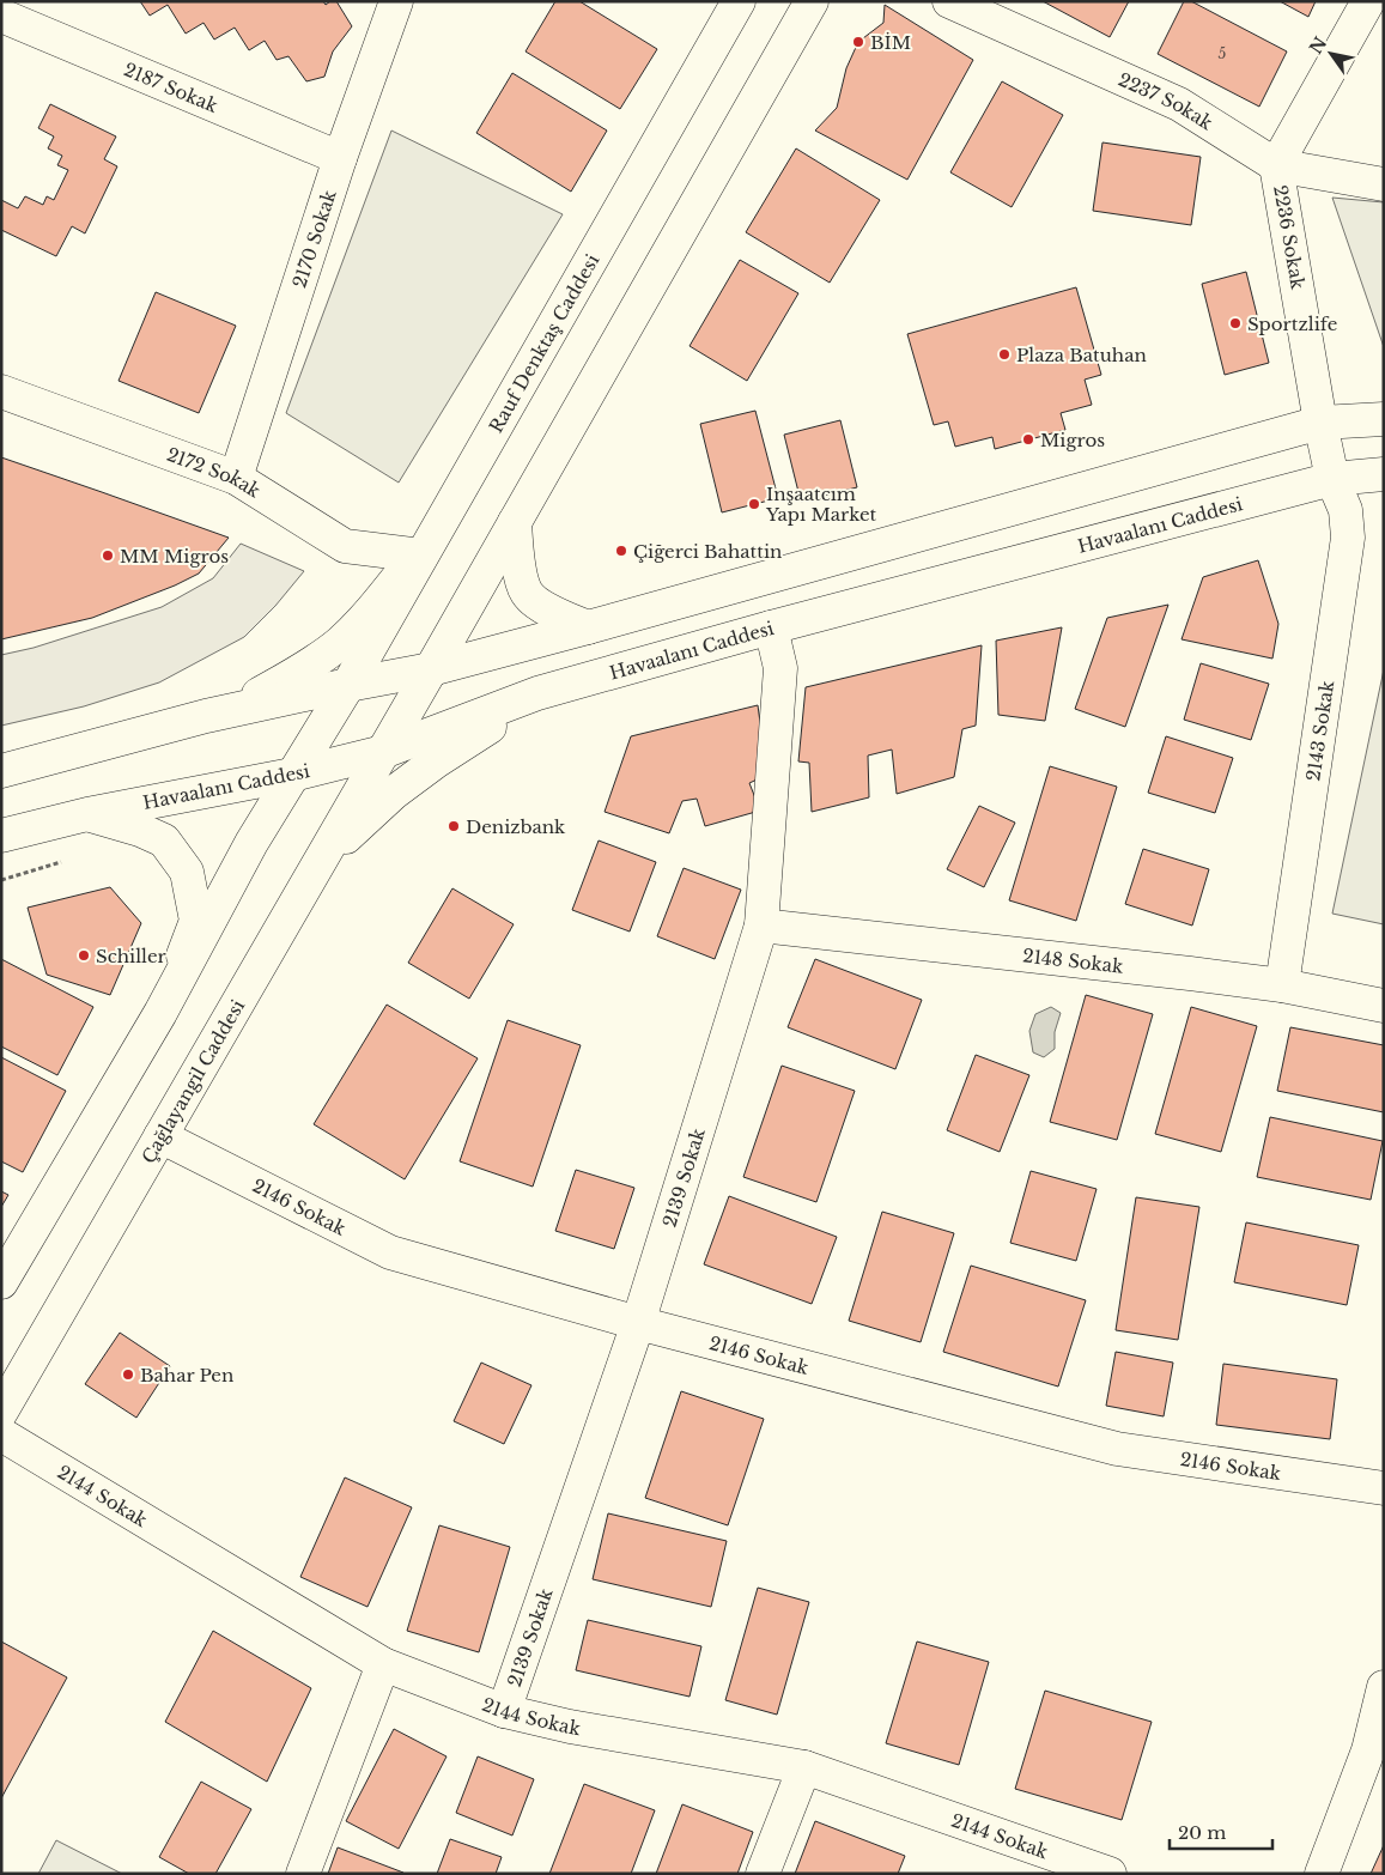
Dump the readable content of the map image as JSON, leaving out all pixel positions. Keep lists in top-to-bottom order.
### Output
{
  "streets": {
    "street": [
      "2187 Sokak",
      "2237 Sokak",
      "2236 Sokak",
      "2170 Sokak",
      "Rauf Denktaş Caddesi",
      "2172 Sokak",
      "Havaalanı Caddesi",
      "2143 Sokak",
      "2148 Sokak",
      "Çağlayangil Caddesi",
      "2139 Sokak",
      "2146 Sokak",
      "2144 Sokak"
    ]
  },
  "crossings": [
    ["2187 Sokak", "2170 Sokak"],
    ["2237 Sokak", "2236 Sokak"],
    ["2236 Sokak", "Havaalanı Caddesi"],
    ["2236 Sokak", "2143 Sokak"],
    ["2170 Sokak", "2172 Sokak"],
    ["Rauf Denktaş Caddesi", "2172 Sokak"],
    ["Rauf Denktaş Caddesi", "Havaalanı Caddesi"],
    ["Havaalanı Caddesi", "2143 Sokak"],
    ["Havaalanı Caddesi", "Çağlayangil Caddesi"],
    ["Havaalanı Caddesi", "2139 Sokak"],
    ["2143 Sokak", "2148 Sokak"],
    ["2148 Sokak", "2139 Sokak"],
    ["Çağlayangil Caddesi", "2146 Sokak"],
    ["2139 Sokak", "2146 Sokak"],
    ["2139 Sokak", "2144 Sokak"]
  ],
  "places": [
    "BİM",
    "Sportzlife",
    "Plaza Batuhan",
    "Migros",
    "Inşaatcım Yapı Market",
    "Çiğerci Bahattin",
    "MM Migros",
    "Denizbank",
    "Schiller",
    "Bahar Pen"
  ],
  "house_numbers": ["5"],
  "scale_bar": "20 m",
  "north": "top left"
}
